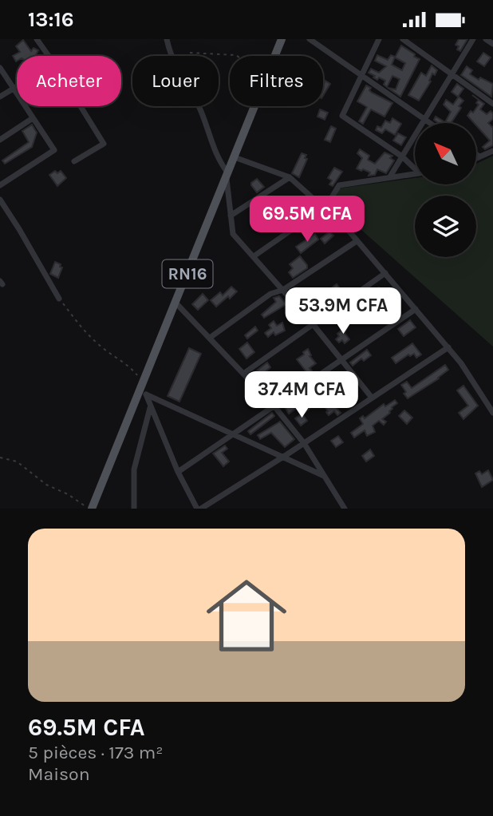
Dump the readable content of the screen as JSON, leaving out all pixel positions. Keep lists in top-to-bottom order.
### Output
{
  "streets": {
    "main road": ["RN16"]
  },
  "north": "top left",
  "page": {
    "status": "13:16",
    "chip": ["Acheter", "Louer", "Filtres"],
    "price": ["69.5M CFA", "53.9M CFA", "37.4M CFA"],
    "list": [
      {
        "name": "69.5M CFA",
        "note": "5 pièces · 173 m² · Maison"
      }
    ]
  }
}
